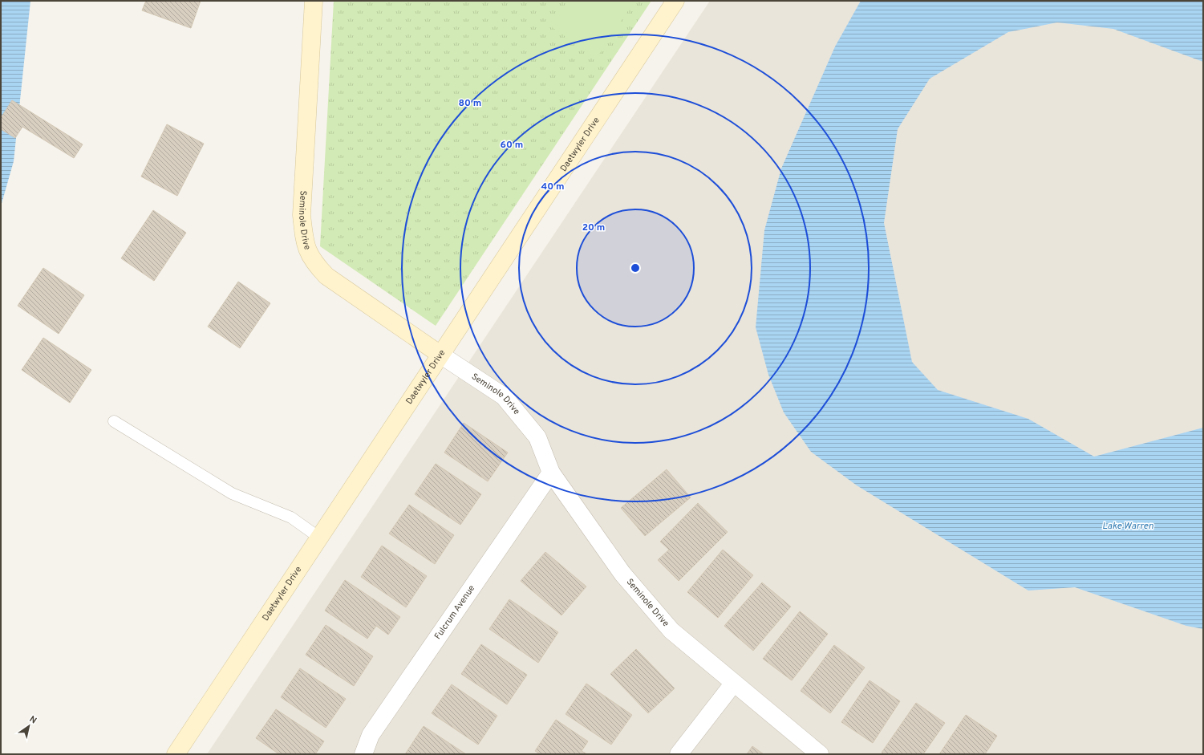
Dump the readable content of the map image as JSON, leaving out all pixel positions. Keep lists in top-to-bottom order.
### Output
{
  "streets": {
    "street": ["Daetwyler Drive", "Seminole Drive", "Fulcrum Avenue"]
  },
  "crossings": [
    ["Daetwyler Drive", "Seminole Drive"],
    ["Seminole Drive", "Fulcrum Avenue"]
  ],
  "water": ["Lake Warren"],
  "north": "top right",
  "rings": [
    "80 m",
    "60 m",
    "40 m",
    "20 m"
  ]
}
